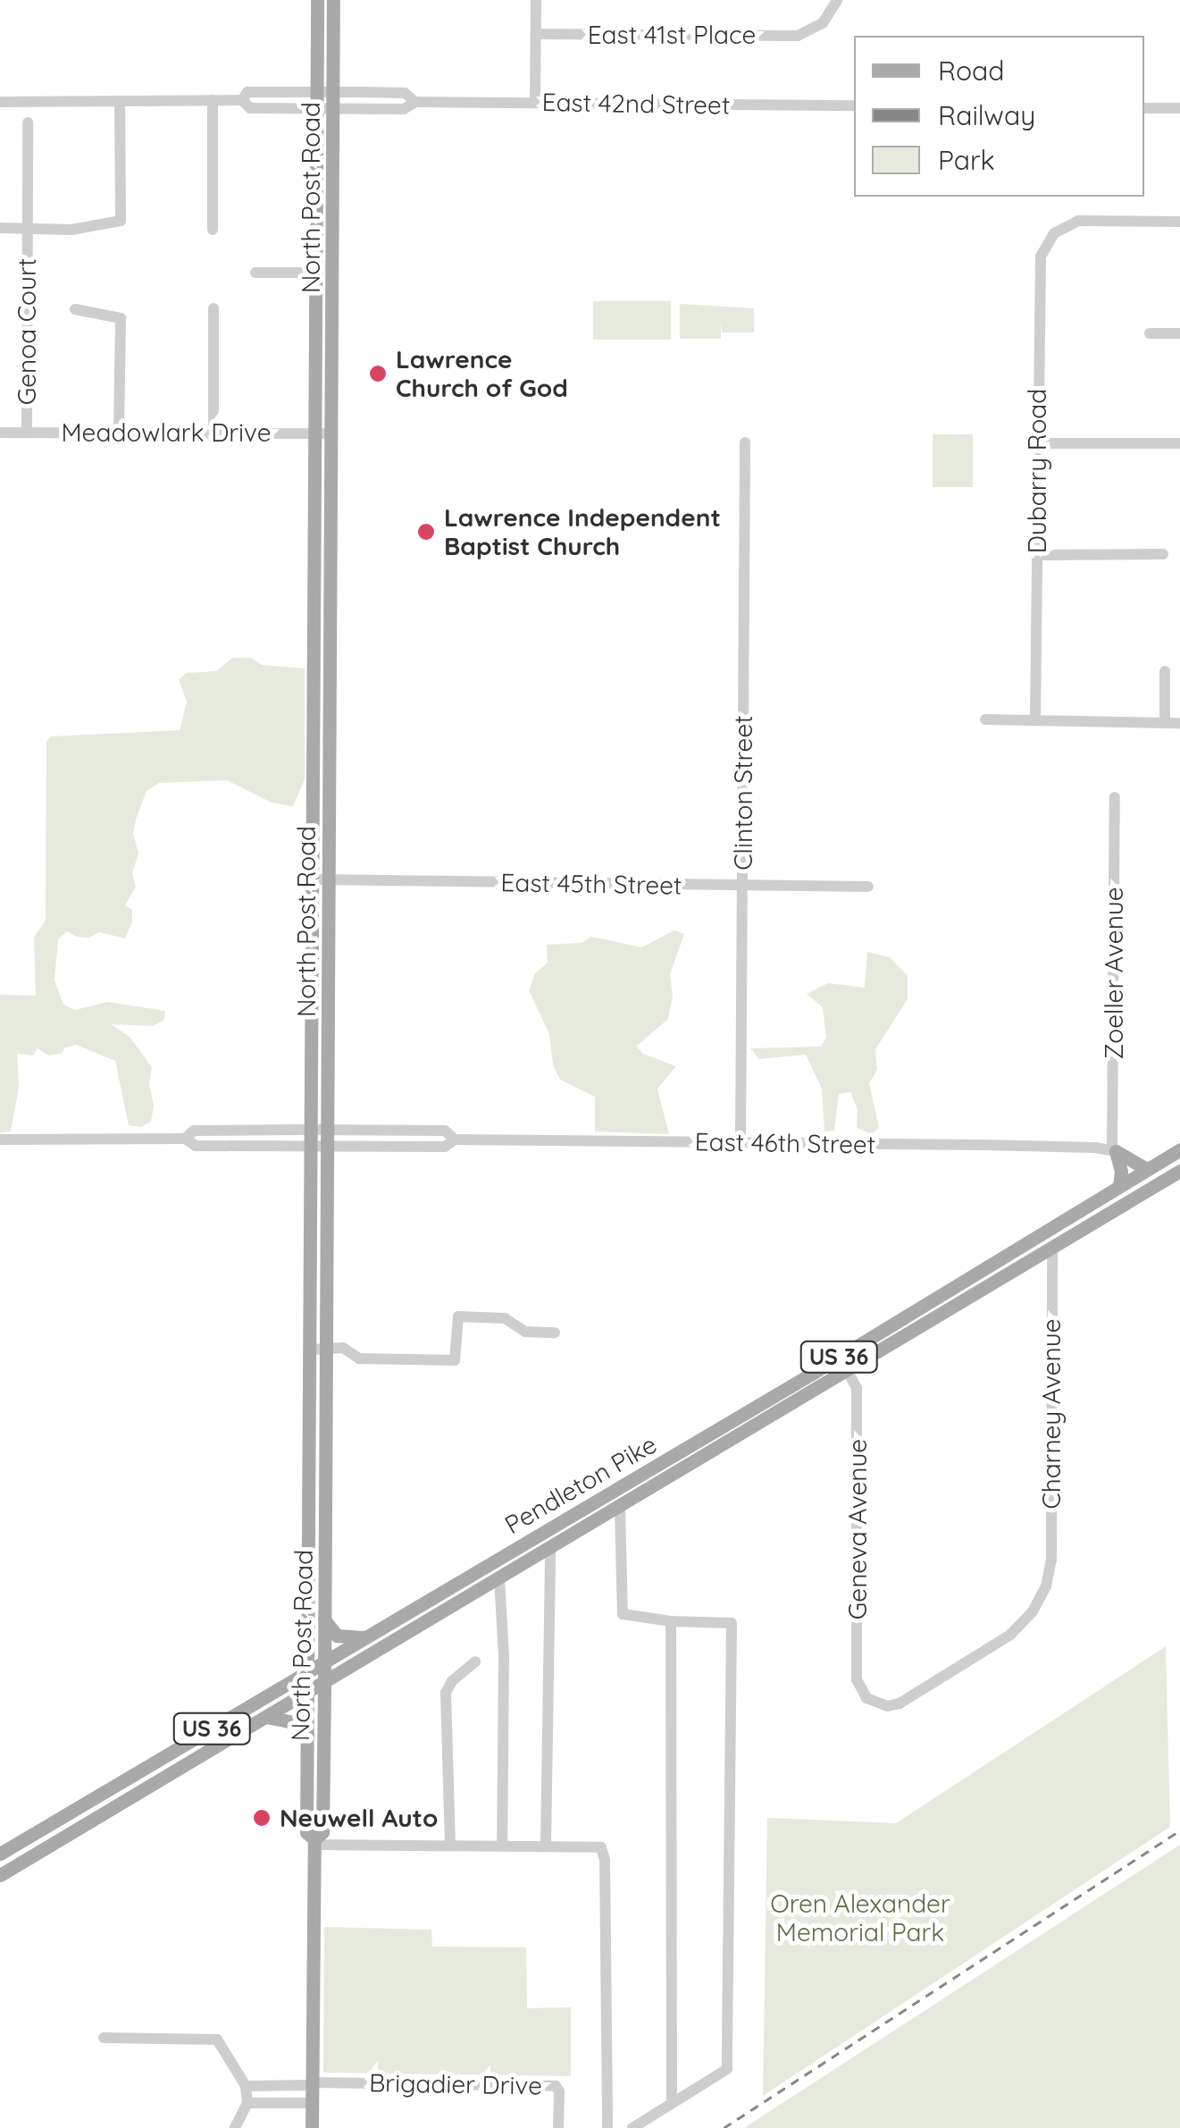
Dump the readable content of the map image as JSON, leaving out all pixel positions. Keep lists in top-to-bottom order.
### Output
{
  "streets": {
    "main road": ["North Post Road", "US 36", "Pendleton Pike"],
    "street": [
      "East 41st Place",
      "East 42nd Street",
      "Genoa Court",
      "Meadowlark Drive",
      "Dubarry Road",
      "Clinton Street",
      "East 45th Street",
      "Zoeller Avenue",
      "East 46th Street",
      "Charney Avenue",
      "Geneva Avenue",
      "Brigadier Drive"
    ]
  },
  "crossings": [
    ["East 42nd Street", "North Post Road"],
    ["North Post Road", "Meadowlark Drive"],
    ["North Post Road", "East 45th Street"],
    ["North Post Road", "East 46th Street"],
    ["North Post Road", "Pendleton Pike"],
    ["North Post Road", "Brigadier Drive"],
    ["Genoa Court", "Meadowlark Drive"],
    ["Clinton Street", "East 45th Street"],
    ["Clinton Street", "East 46th Street"],
    ["Zoeller Avenue", "East 46th Street"],
    ["Charney Avenue", "Pendleton Pike"],
    ["Charney Avenue", "Geneva Avenue"],
    ["Pendleton Pike", "Geneva Avenue"]
  ],
  "parks": ["Oren Alexander Memorial Park"],
  "places": ["Lawrence Church of God", "Lawrence Independent Baptist Church", "Neuwell Auto"],
  "legend": ["Road", "Railway", "Park"]
}
